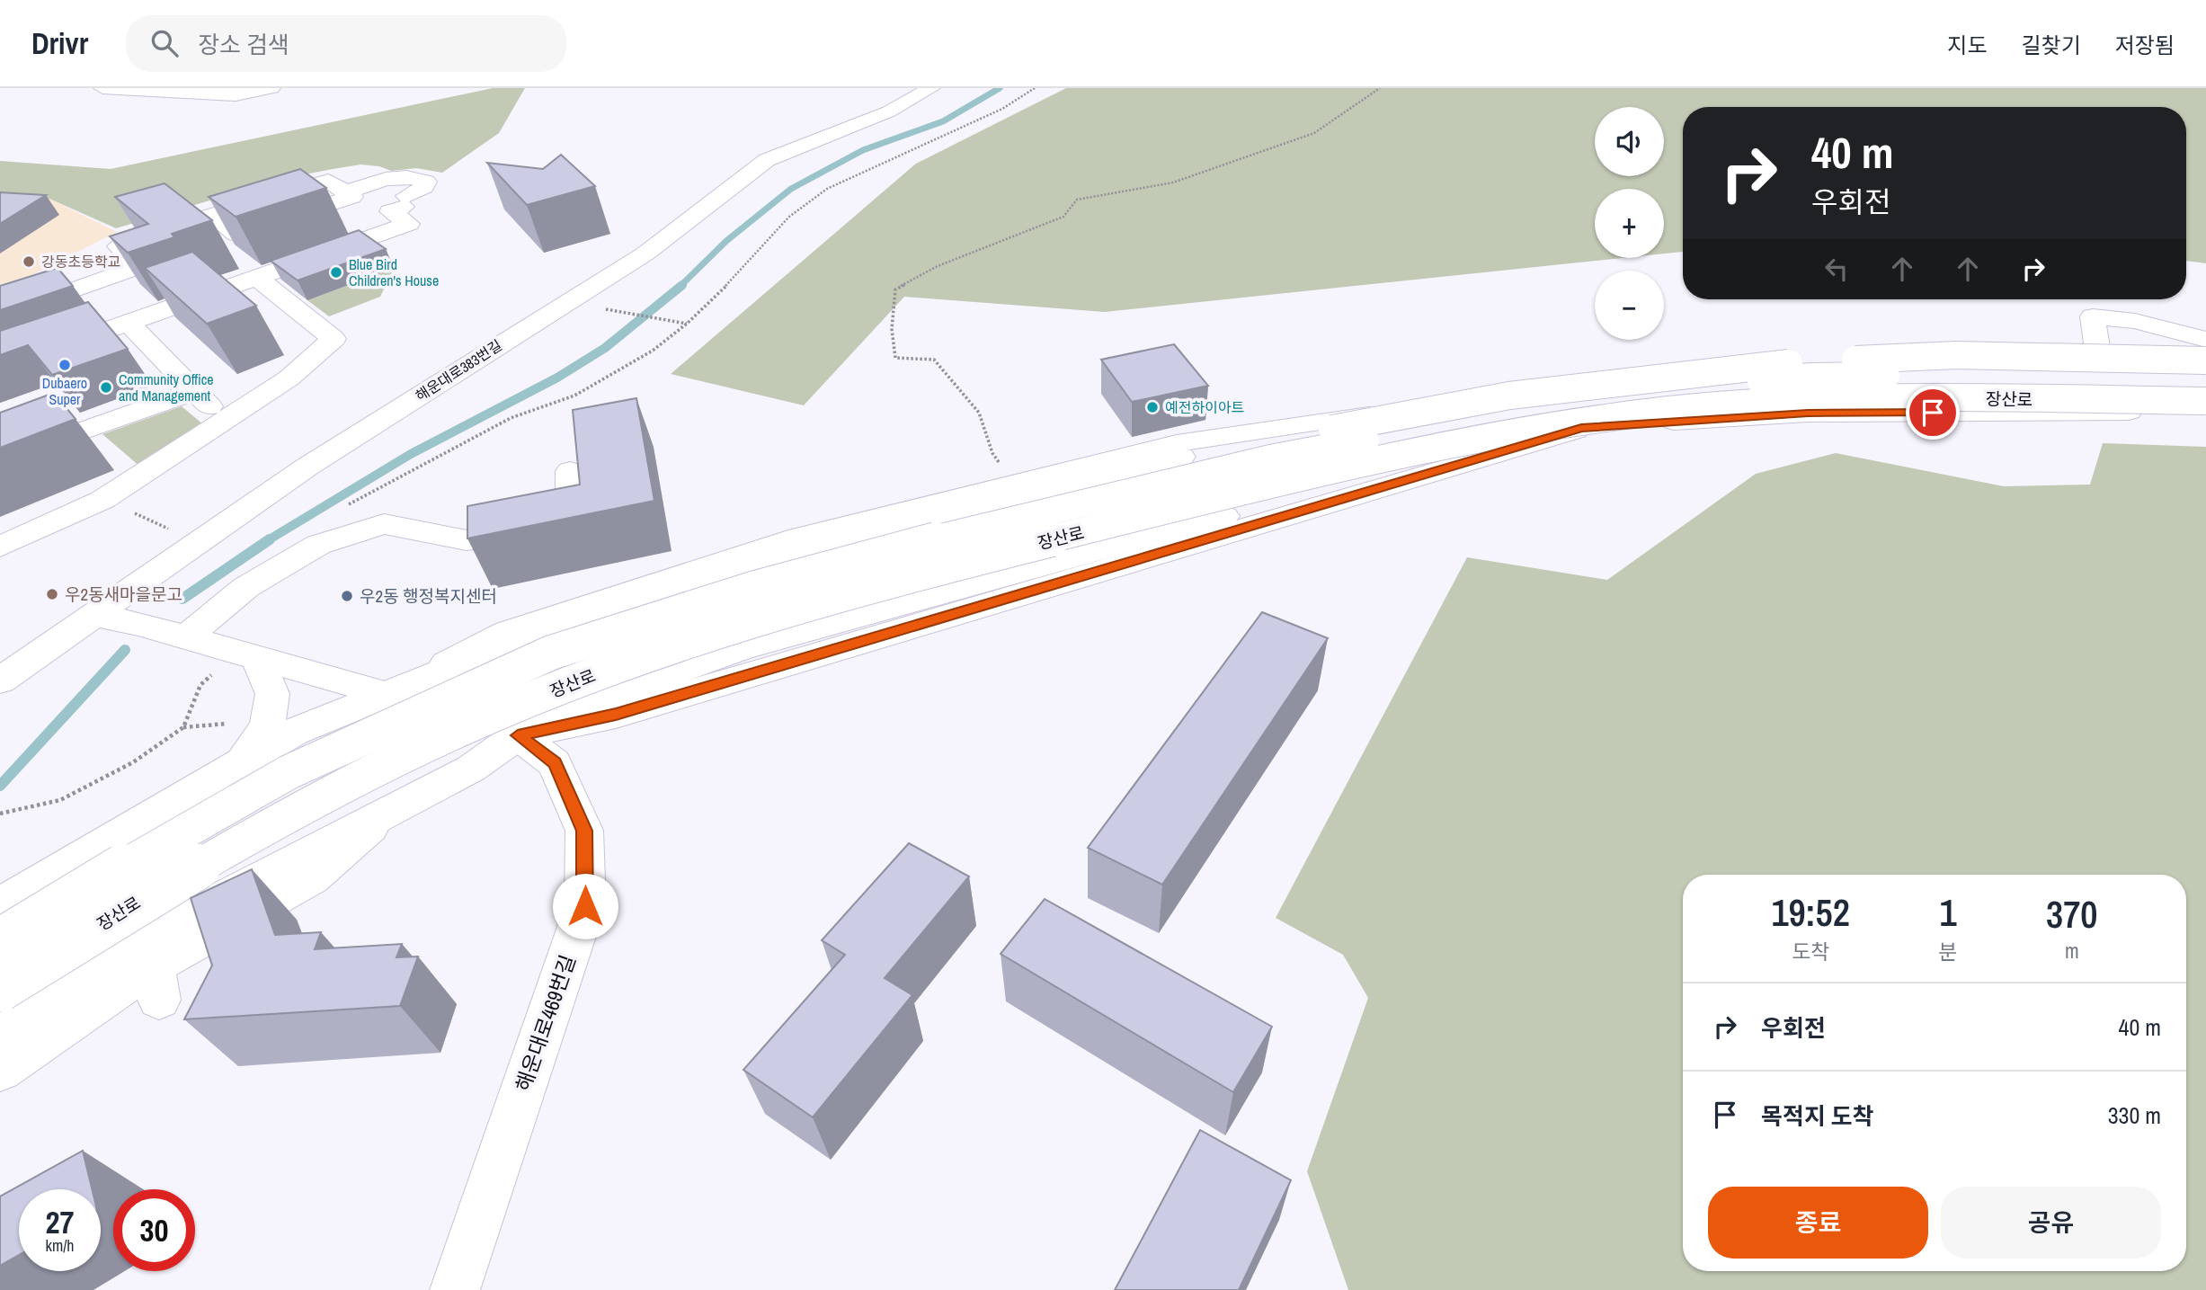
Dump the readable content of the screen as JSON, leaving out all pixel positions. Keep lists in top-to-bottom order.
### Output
{
  "streets": {
    "main road": ["해운대로383번길", "장산로", "해운대로469번길"]
  },
  "crossings": [
    ["해운대로383번길", "해운대로469번길"]
  ],
  "places": [
    "강동초등학교",
    "Blue Bird Children's House",
    "Dubaero Super",
    "Community Office and Management",
    "예전하이아트",
    "우2동새마을문고",
    "우2동 행정복지센터"
  ],
  "page": {
    "header": "Drivr",
    "search": "장소 검색",
    "nav": ["지도", "길찾기", "저장됨"],
    "map_buttons": ["+", "−"],
    "turn": ["40 m", "우회전"],
    "eta": [
      "19:52",
      "도착",
      "1",
      "분",
      "370",
      "m"
    ],
    "list": [
      {
        "name": "우회전",
        "value": "40 m"
      },
      {
        "name": "목적지 도착",
        "value": "330 m"
      }
    ],
    "buttons": ["종료", "공유"],
    "speed": "27 km/h",
    "limit": "30"
  }
}
